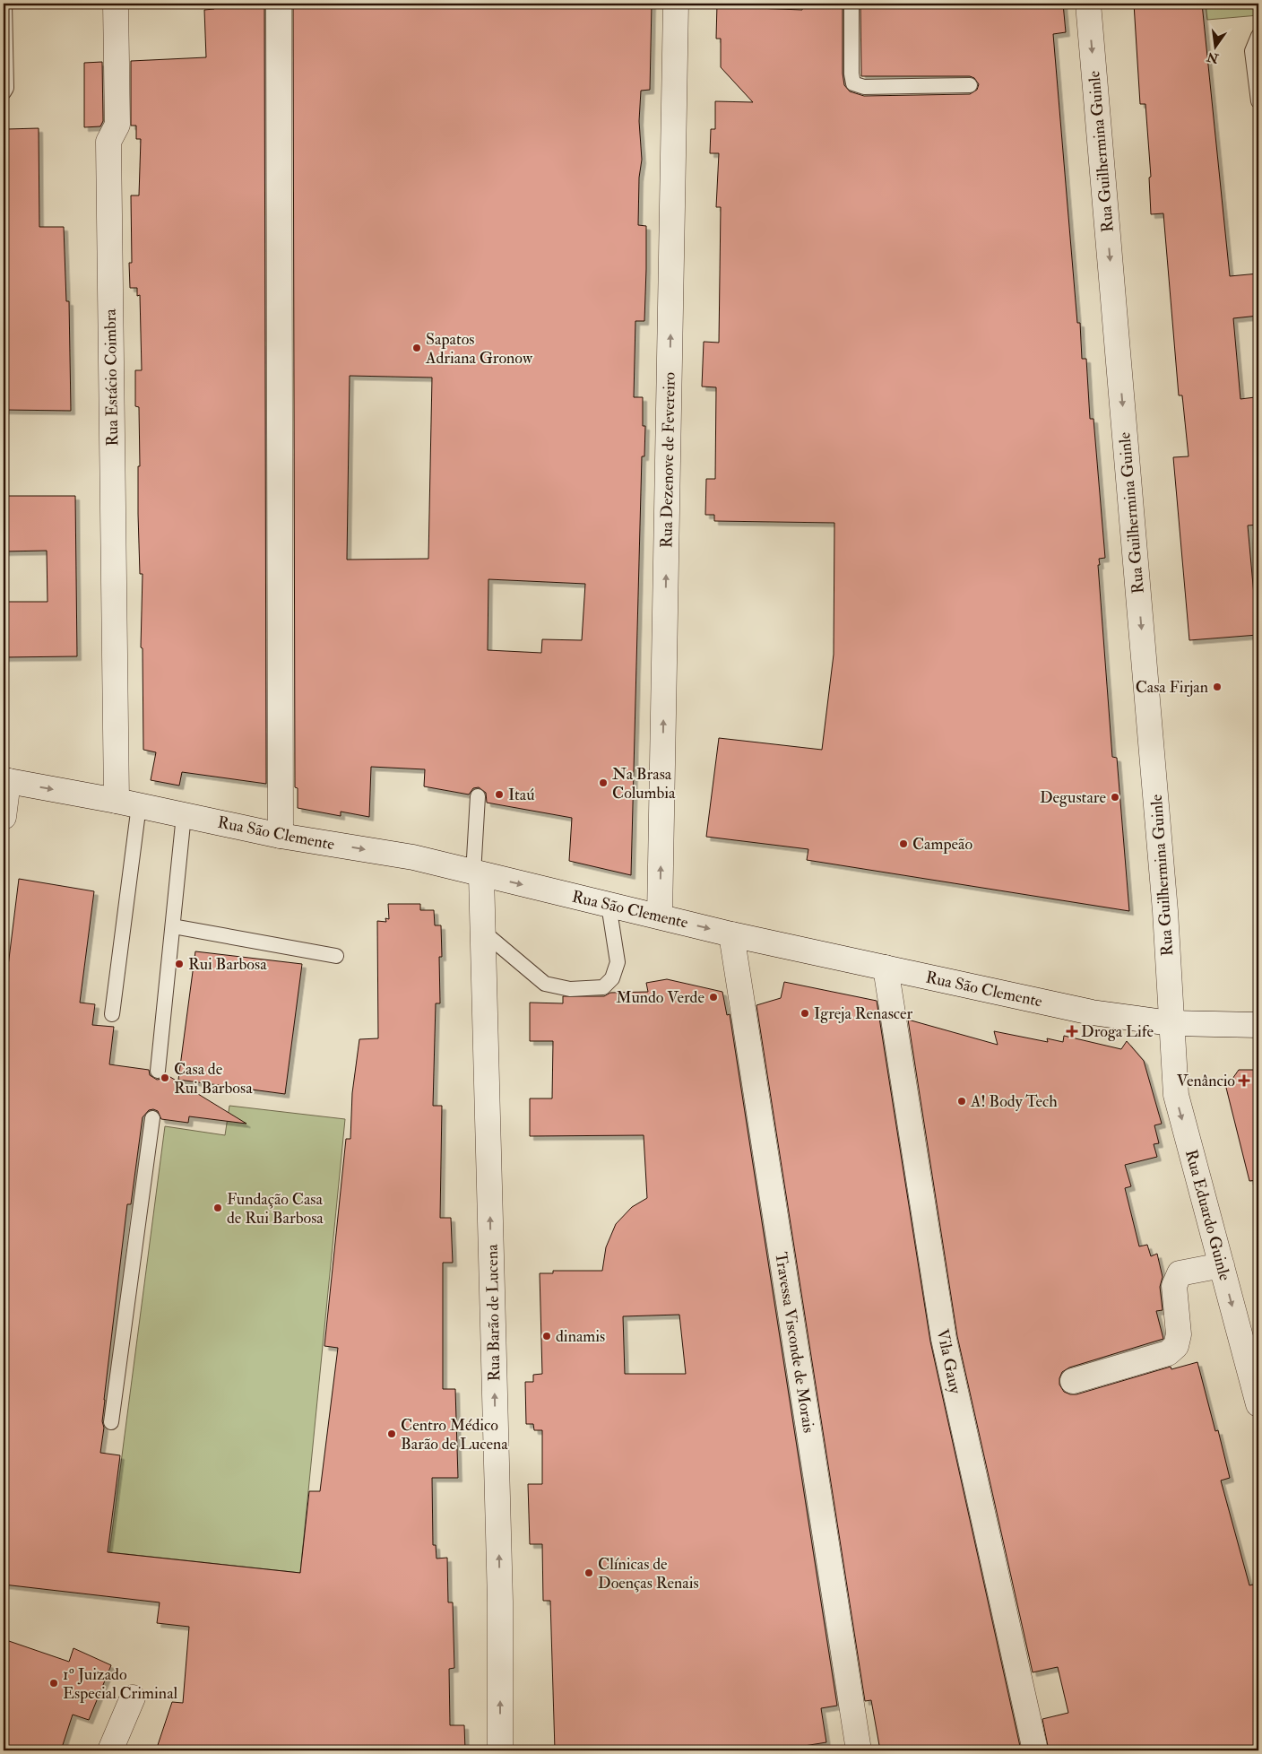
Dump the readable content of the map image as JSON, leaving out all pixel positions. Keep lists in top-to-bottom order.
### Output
{
  "streets": {
    "street": [
      "Rua Guilhermina Guinle",
      "Rua Estácio Coimbra",
      "Rua Dezenove de Fevereiro",
      "Rua São Clemente",
      "Rua Eduardo Guinle",
      "Rua Barão de Lucena",
      "Travessa Visconde de Morais",
      "Vila Gauy"
    ]
  },
  "crossings": [
    ["Rua Guilhermina Guinle", "Rua São Clemente"],
    ["Rua Guilhermina Guinle", "Rua Eduardo Guinle"],
    ["Rua Estácio Coimbra", "Rua São Clemente"],
    ["Rua Dezenove de Fevereiro", "Rua São Clemente"],
    ["Rua São Clemente", "Rua Eduardo Guinle"],
    ["Rua São Clemente", "Rua Barão de Lucena"],
    ["Rua São Clemente", "Travessa Visconde de Morais"],
    ["Rua São Clemente", "Vila Gauy"]
  ],
  "one_way": [
    "Rua Guilhermina Guinle",
    "Rua Dezenove de Fevereiro",
    "Rua São Clemente",
    "Rua Eduardo Guinle",
    "Rua Barão de Lucena"
  ],
  "places": {
    "other": [
      "Sapatos Adriana Gronow",
      "Casa Firjan",
      "Na Brasa Columbia",
      "Itaú",
      "Degustare",
      "Campeão",
      "Rui Barbosa",
      "Mundo Verde",
      "Igreja Renascer",
      "Casa de Rui Barbosa",
      "A! Body Tech",
      "Fundação Casa de Rui Barbosa",
      "dinamis",
      "Centro Médico Barão de Lucena",
      "Clínicas de Doenças Renais",
      "1º Juizado Especial Criminal"
    ],
    "health": ["Droga Life", "Venâncio"]
  },
  "north": "bottom"
}
